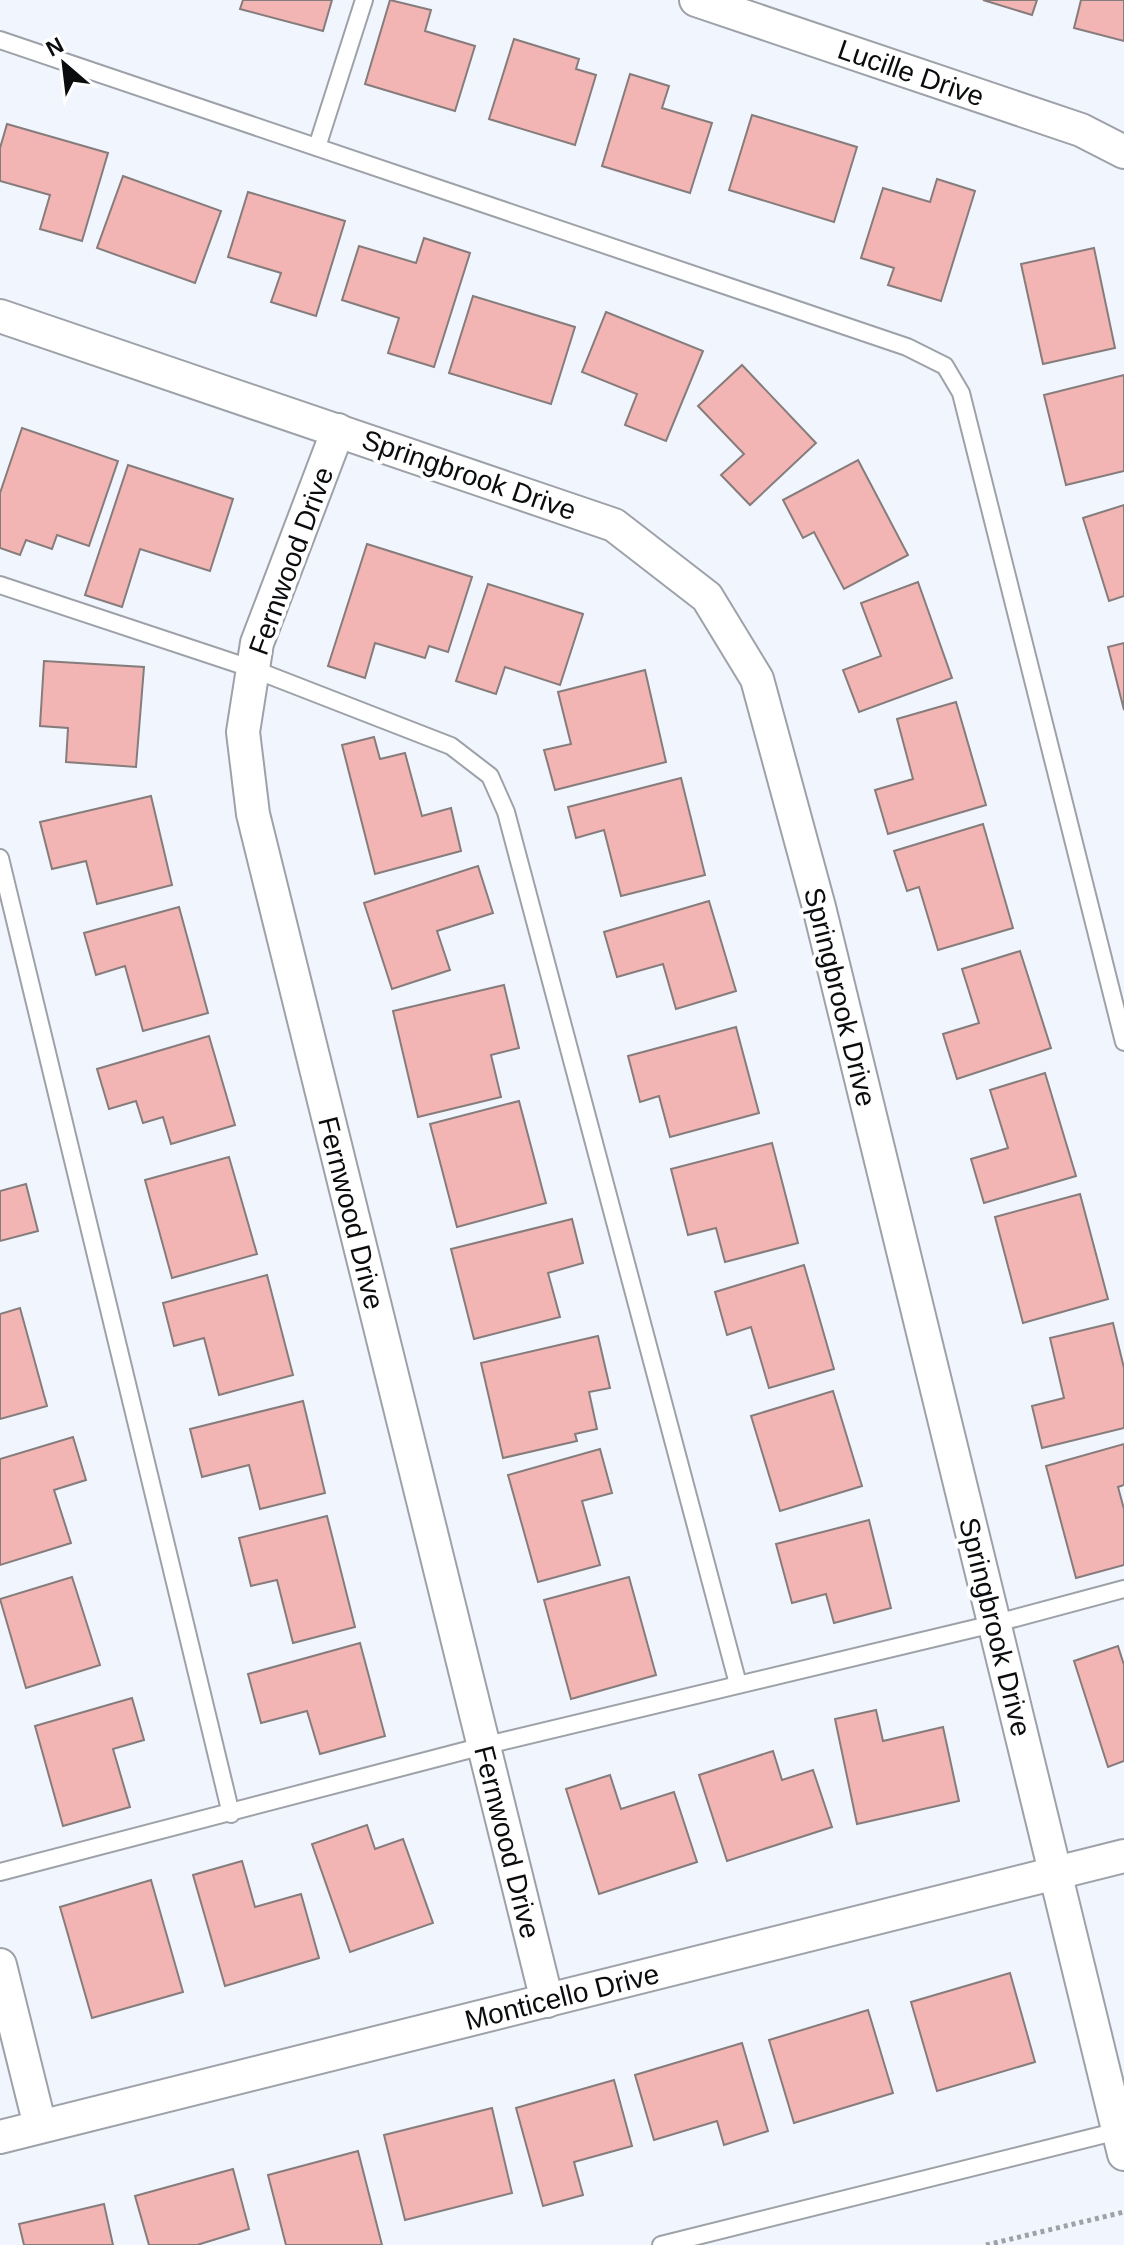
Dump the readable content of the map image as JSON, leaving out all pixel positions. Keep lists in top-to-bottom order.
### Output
{
  "streets": {
    "street": [
      "Lucille Drive",
      "Springbrook Drive",
      "Fernwood Drive",
      "Monticello Drive"
    ]
  },
  "crossings": [
    ["Springbrook Drive", "Fernwood Drive"],
    ["Springbrook Drive", "Monticello Drive"],
    ["Fernwood Drive", "Monticello Drive"]
  ],
  "north": "top left"
}
